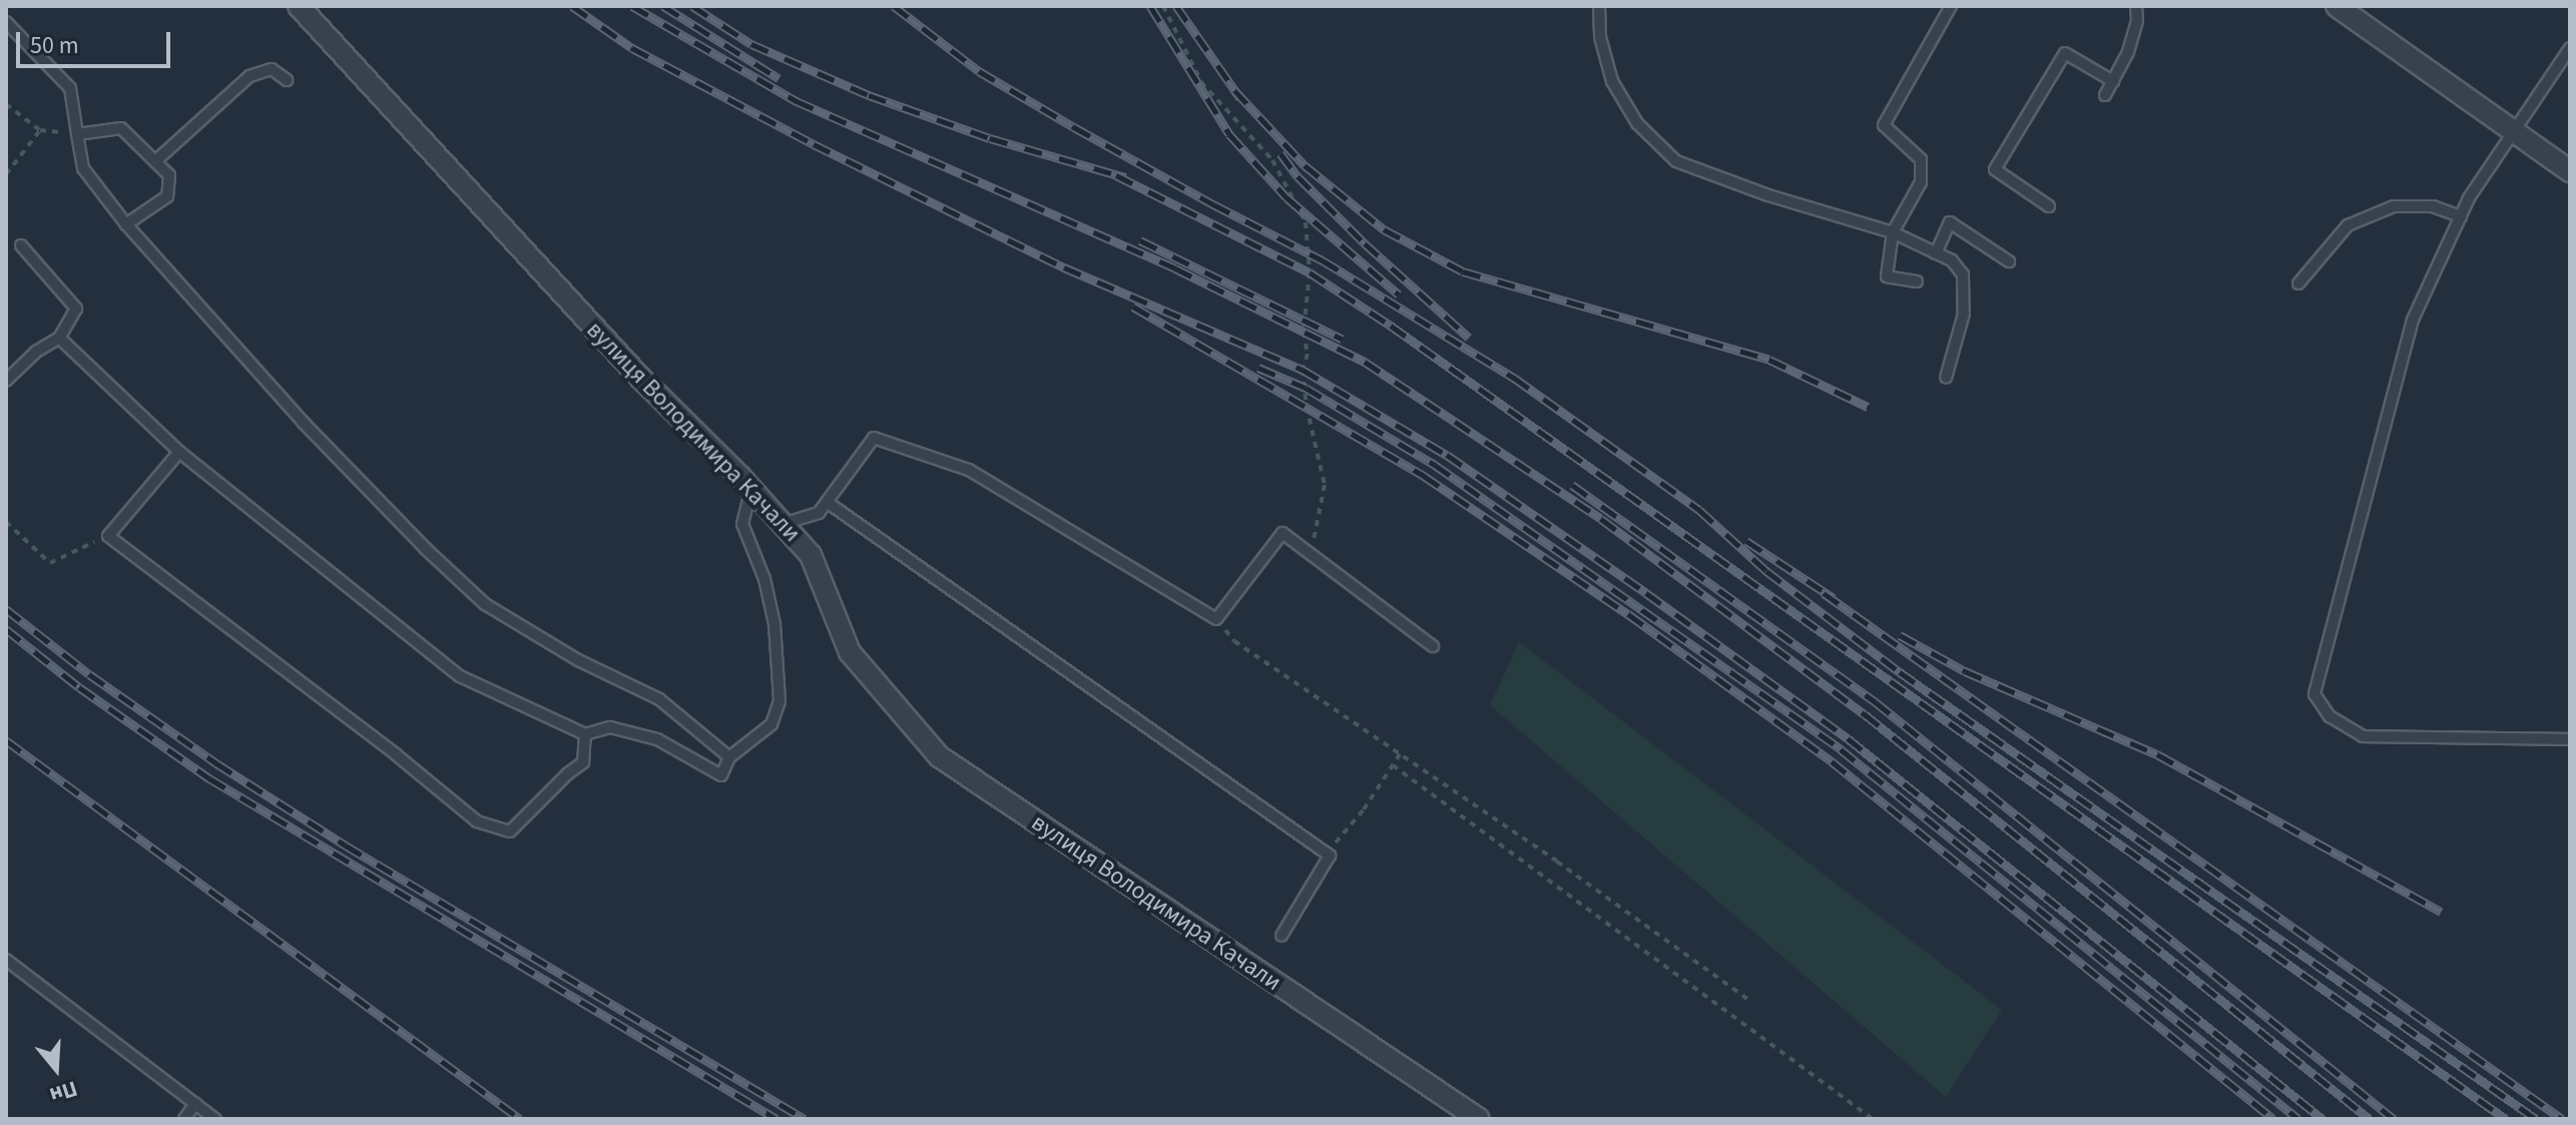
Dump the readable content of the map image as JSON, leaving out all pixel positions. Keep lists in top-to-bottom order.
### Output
{
  "streets": {
    "street": ["вулиця Володимира Качали"]
  },
  "scale_bar": "50 m",
  "north": "bottom"
}
